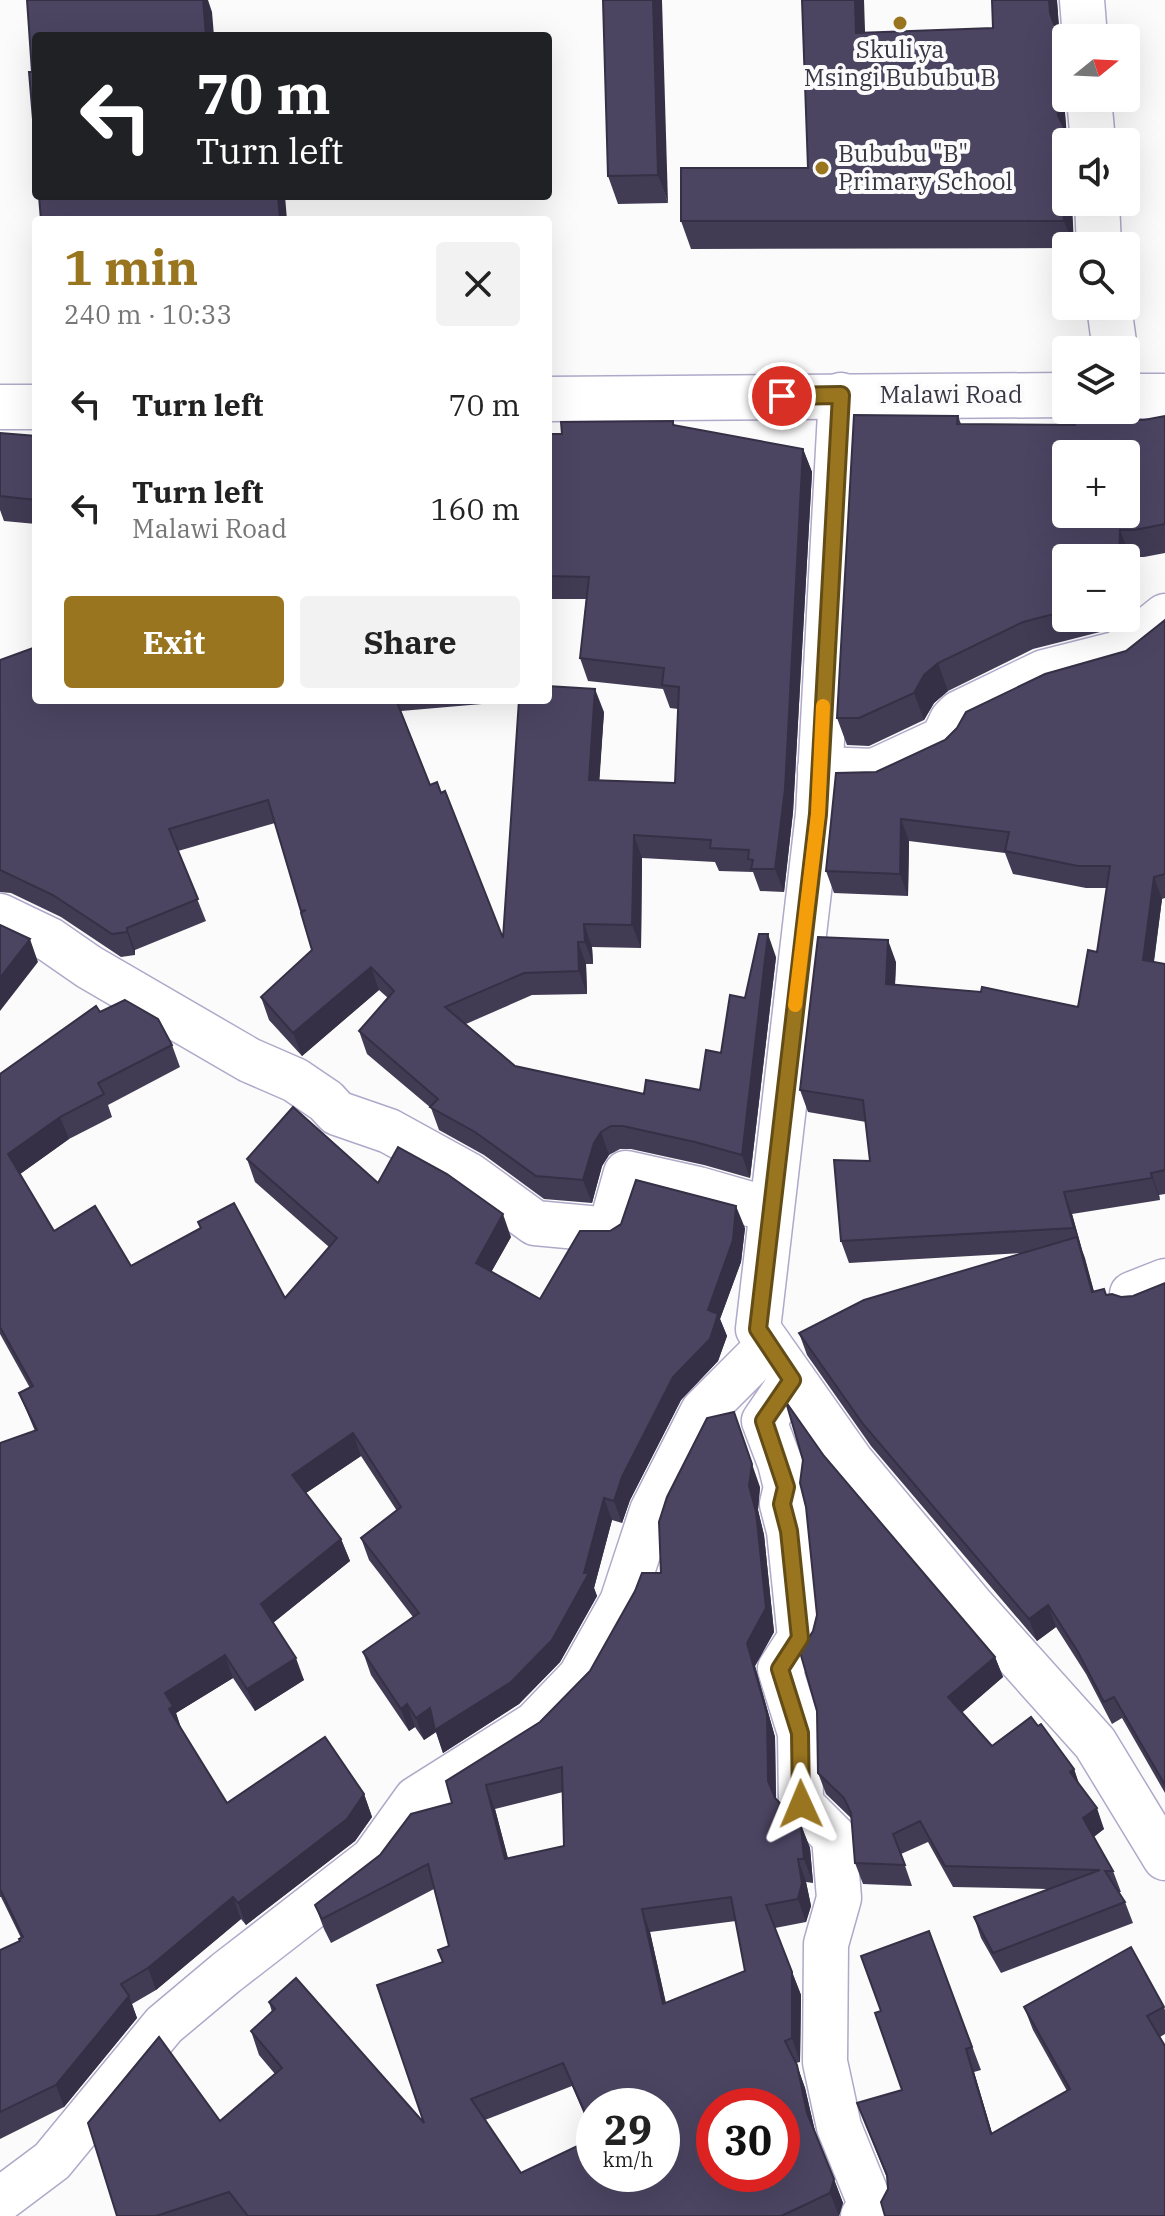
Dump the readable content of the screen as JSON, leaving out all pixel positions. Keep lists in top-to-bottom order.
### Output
{
  "streets": {
    "street": ["Malawi Road"]
  },
  "places": ["Skuli ya Msingi Bububu B", "Bububu \"B\" Primary School"],
  "north": "right",
  "page": {
    "map_buttons": ["+", "−"],
    "turn": ["70 m", "Turn left"],
    "heading": ["1 min", "240 m · 10:33"],
    "list": [
      {
        "name": "Turn left",
        "value": "70 m"
      },
      {
        "name": "Turn left",
        "note": "Malawi Road",
        "value": "160 m"
      }
    ],
    "buttons": ["Exit", "Share"],
    "speed": "29 km/h",
    "limit": "30"
  }
}
